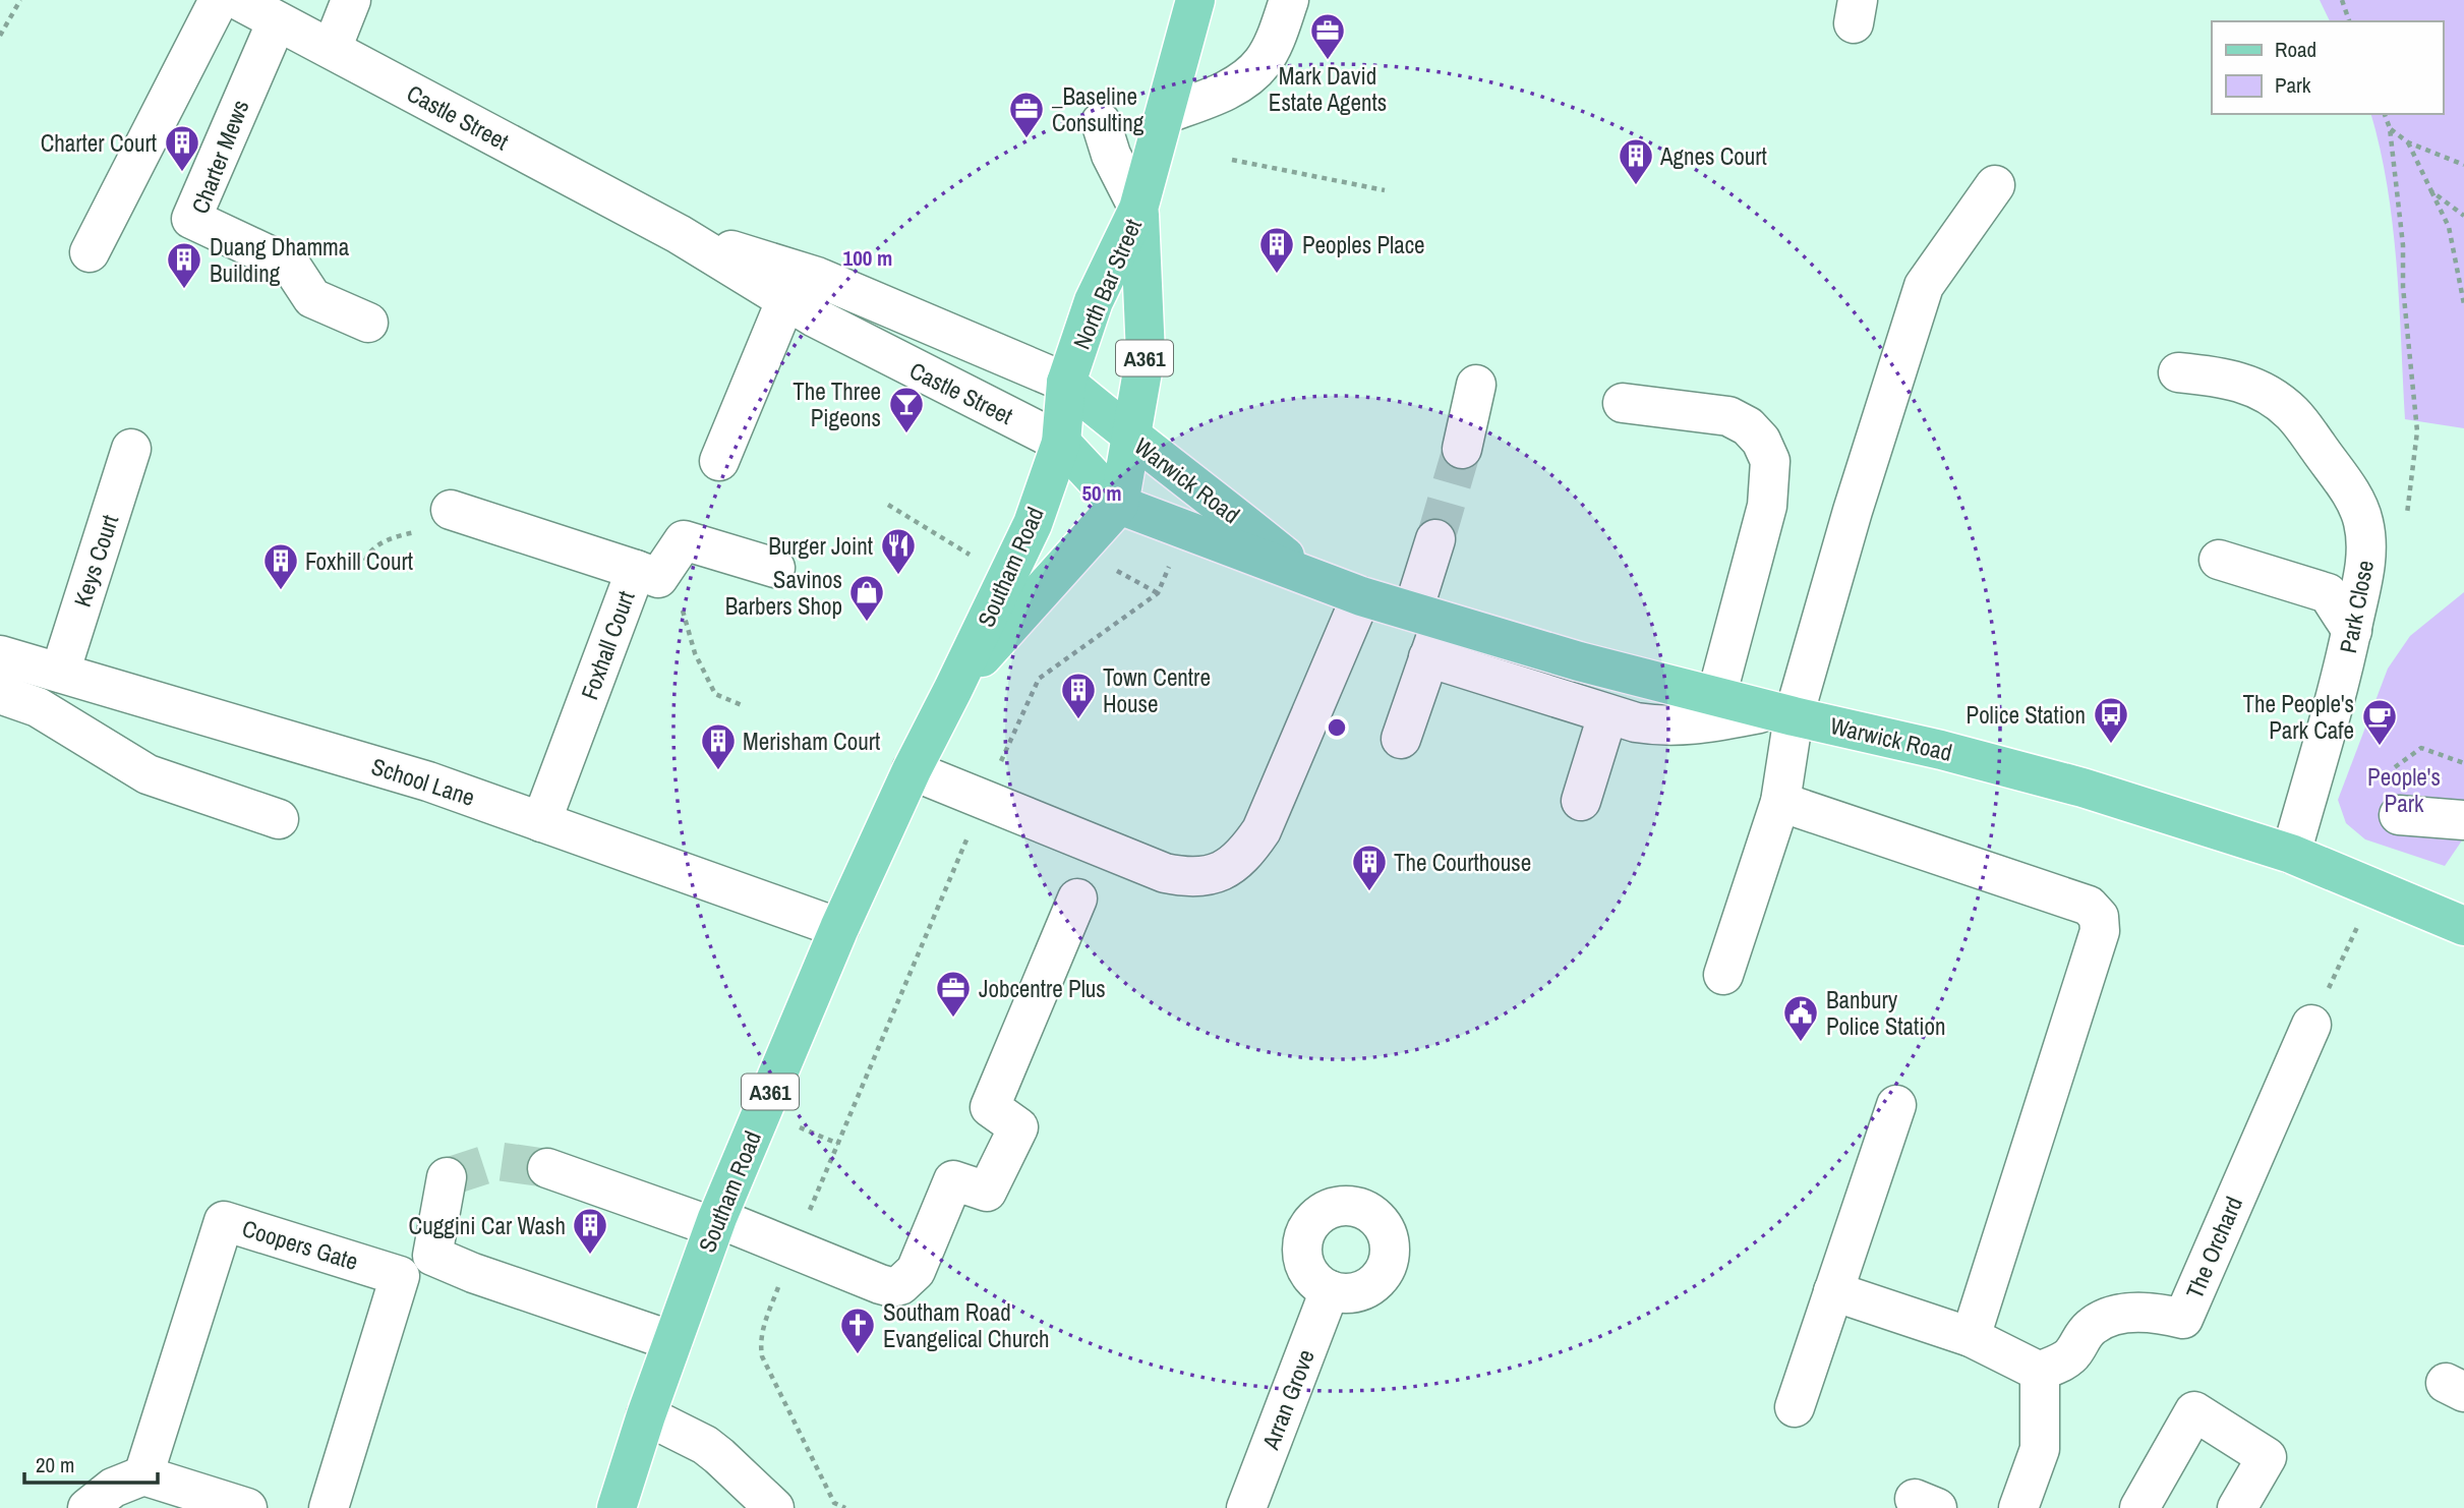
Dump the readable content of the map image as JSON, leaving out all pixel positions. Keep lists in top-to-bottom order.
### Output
{
  "streets": {
    "main road": [
      "North Bar Street",
      "A361",
      "Warwick Road",
      "Southam Road"
    ],
    "street": [
      "Castle Street",
      "Charter Mews",
      "Keys Court",
      "Park Close",
      "Foxhall Court",
      "School Lane",
      "Coopers Gate",
      "The Orchard",
      "Arran Grove"
    ]
  },
  "crossings": [
    ["Castle Street", "Charter Mews"],
    ["Castle Street", "North Bar Street"],
    ["Castle Street", "Warwick Road"],
    ["Castle Street", "Southam Road"],
    ["North Bar Street", "Warwick Road"],
    ["North Bar Street", "Southam Road"],
    ["Warwick Road", "Southam Road"],
    ["Warwick Road", "Park Close"],
    ["Keys Court", "School Lane"],
    ["Southam Road", "School Lane"],
    ["Foxhall Court", "School Lane"]
  ],
  "parks": ["People's Park"],
  "places": {
    "office": ["Mark David Estate Agents", "_Baseline Consulting", "Jobcentre Plus"],
    "building": [
      "Charter Court",
      "Agnes Court",
      "Peoples Place",
      "Duang Dhamma Building",
      "Foxhill Court",
      "Town Centre House",
      "Merisham Court",
      "The Courthouse",
      "Cuggini Car Wash"
    ],
    "bar": ["The Three Pigeons"],
    "restaurant": ["Burger Joint"],
    "shop": ["Savinos Barbers Shop"],
    "bus stop": ["Police Station"],
    "cafe": ["The People's Park Cafe"],
    "public building": ["Banbury Police Station"],
    "church": ["Southam Road Evangelical Church"]
  },
  "legend": ["Road", "Park"],
  "scale_bar": "20 m",
  "rings": ["100 m", "50 m"]
}
